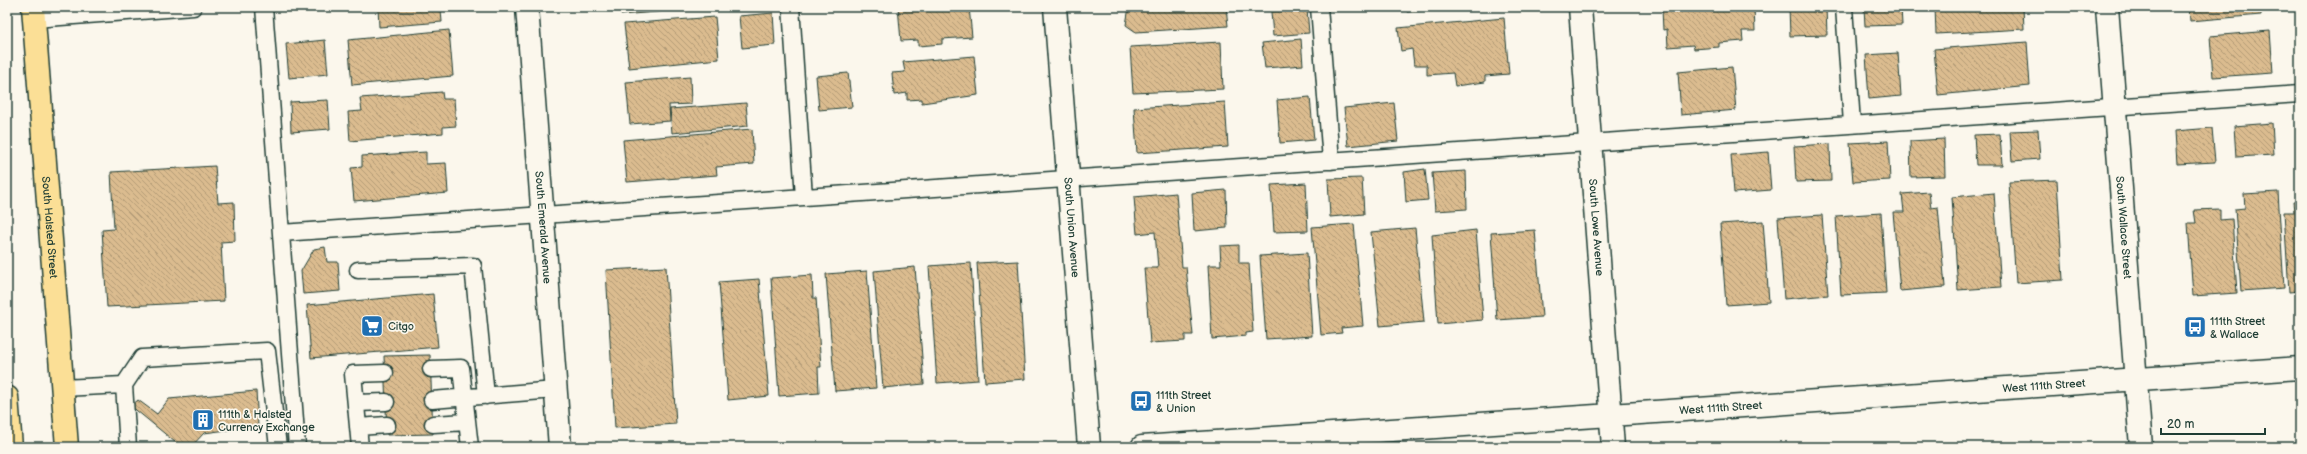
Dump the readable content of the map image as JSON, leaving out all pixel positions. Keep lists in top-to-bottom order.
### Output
{
  "streets": {
    "main road": ["South Halsted Street"],
    "street": [
      "South Emerald Avenue",
      "South Union Avenue",
      "South Lowe Avenue",
      "South Wallace Street",
      "West 111th Street"
    ]
  },
  "crossings": [
    ["South Lowe Avenue", "West 111th Street"],
    ["South Wallace Street", "West 111th Street"]
  ],
  "places": {
    "supermarket": ["Citgo"],
    "bus stop": ["111th Street & Wallace", "111th Street & Union"],
    "building": ["111th & Halsted Currency Exchange"]
  },
  "scale_bar": "20 m"
}
